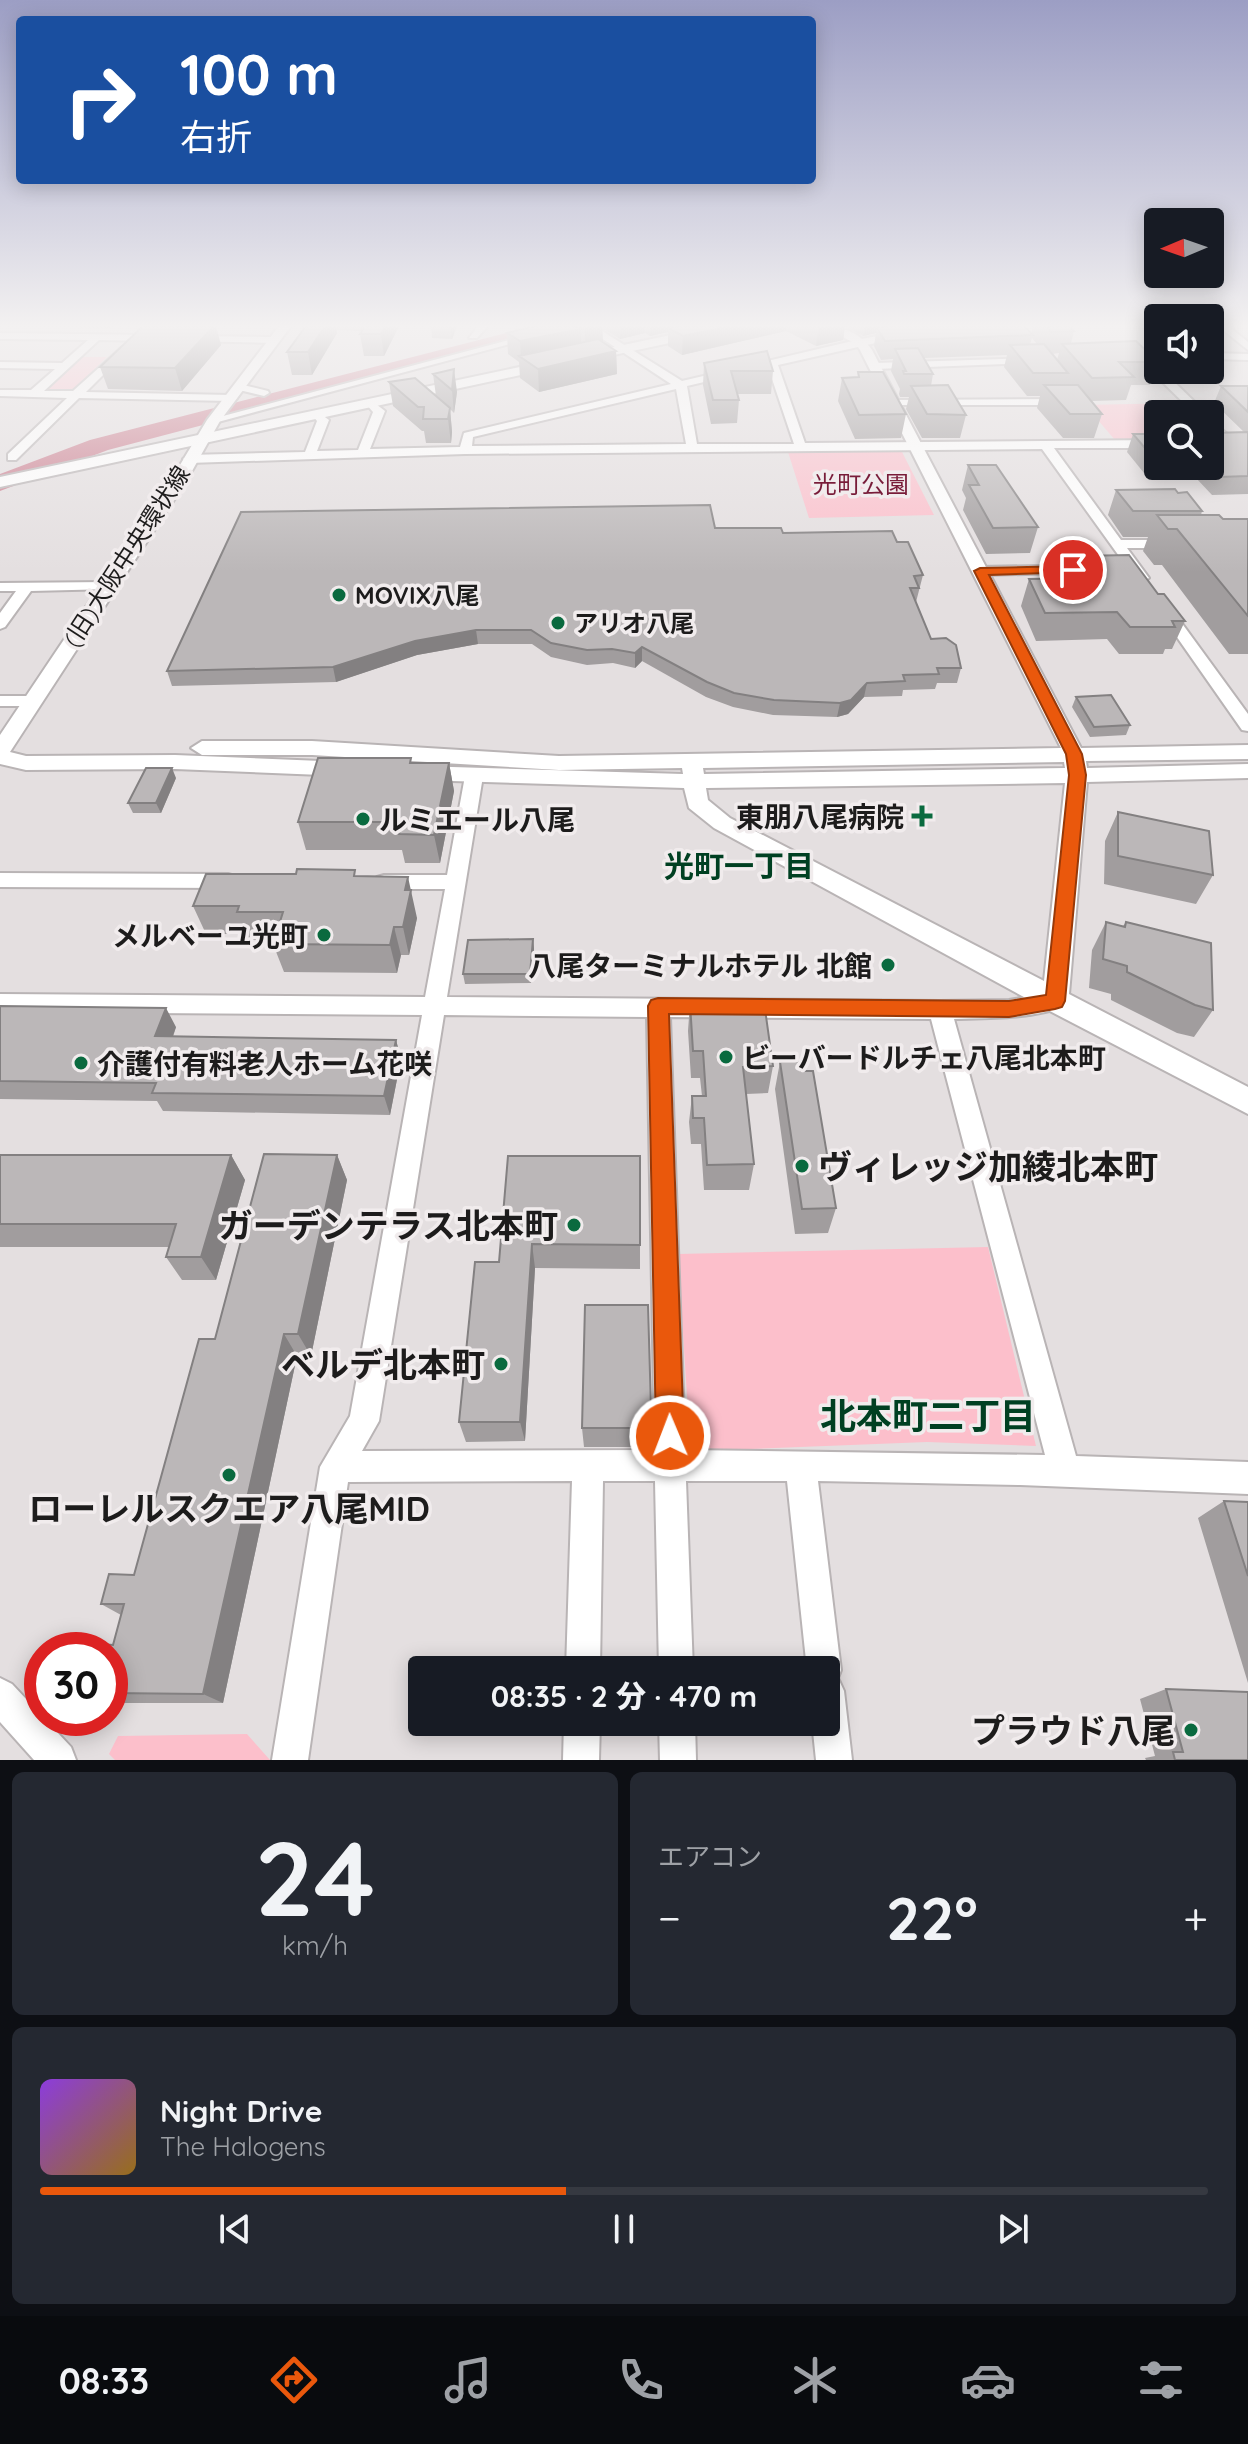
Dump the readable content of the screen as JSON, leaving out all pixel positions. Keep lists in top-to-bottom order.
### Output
{
  "streets": {
    "street": ["(旧)大阪中央環状線"]
  },
  "districts": ["光町一丁目", "北本町二丁目"],
  "parks": ["光町公園"],
  "places": {
    "other": [
      "MOVIX八尾",
      "アリオ八尾",
      "ルミエール八尾",
      "メルベーユ光町",
      "八尾ターミナルホテル 北館",
      "ビーバードルチェ八尾北本町",
      "介護付有料老人ホーム花咲",
      "ヴィレッジ加綾北本町",
      "ガーデンテラス北本町",
      "ベルデ北本町",
      "ローレルスクエア八尾MID",
      "プラウド八尾"
    ],
    "health": ["東朋八尾病院"]
  },
  "north": "left",
  "page": {
    "turn": ["100 m", "右折"],
    "limit": "30",
    "trip": "08:35 · 2 分 · 470 m",
    "tile": [
      ["24", "km/h"],
      "エアコン"
    ],
    "heat": ["−", "22°", "+"],
    "song": ["Night Drive", "The Halogens"],
    "tabs": "08:33"
  }
}
